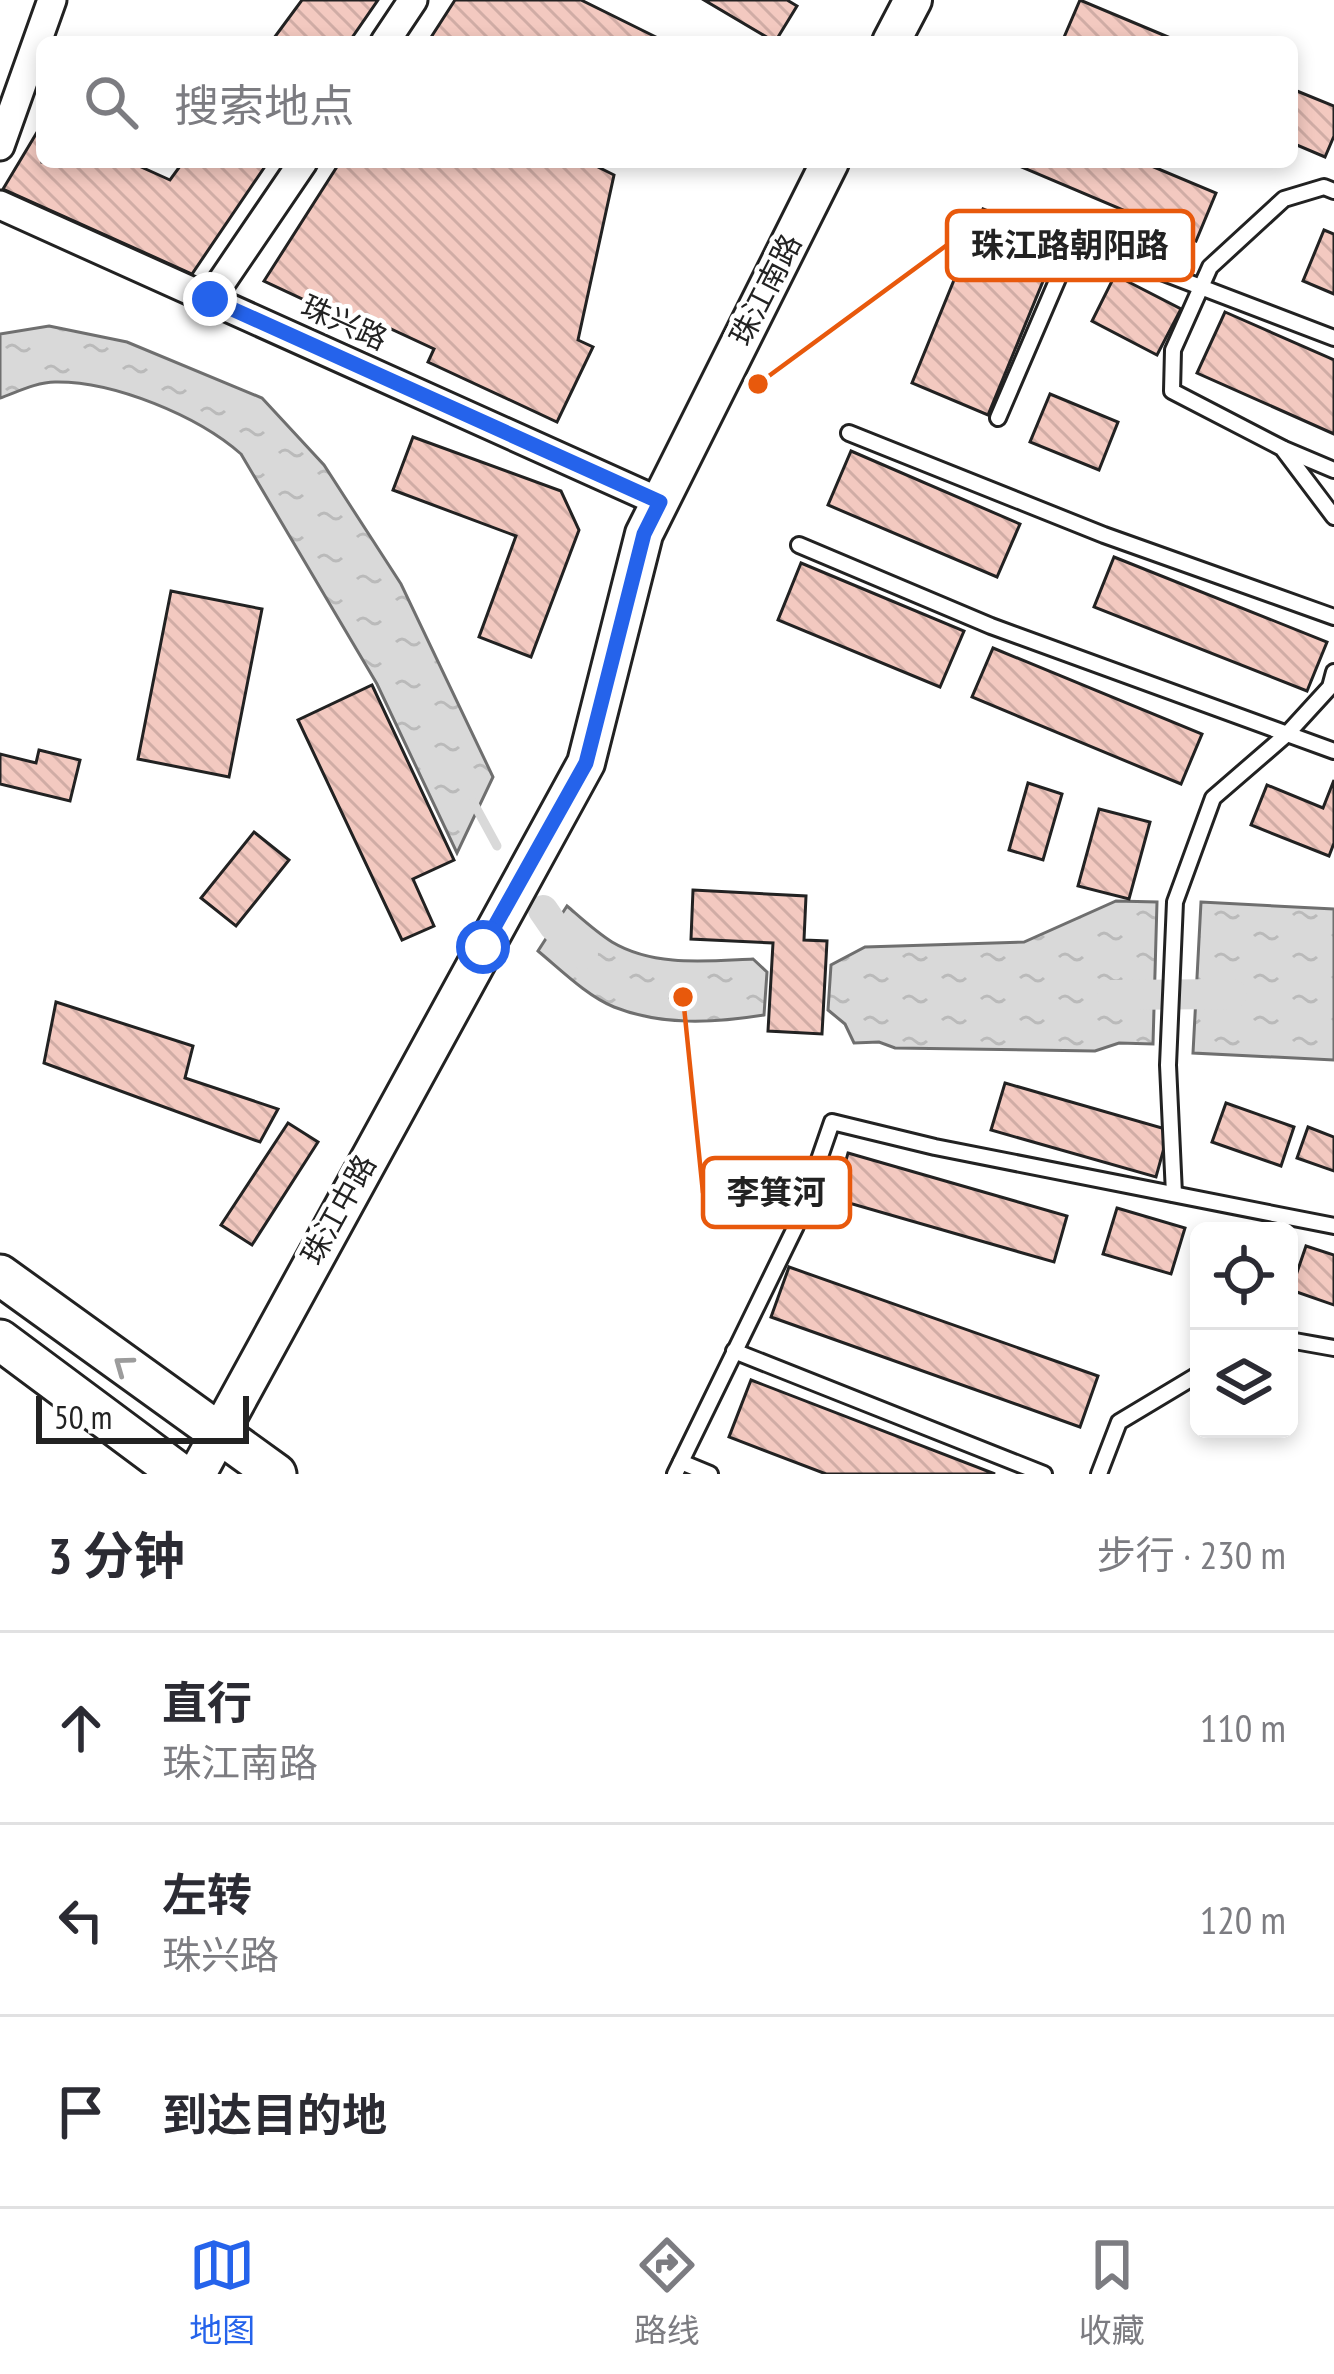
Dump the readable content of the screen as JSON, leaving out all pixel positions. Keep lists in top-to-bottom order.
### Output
{
  "streets": {
    "street": ["珠江南路", "珠兴路", "珠江中路"]
  },
  "crossings": [
    ["珠江南路", "珠兴路"],
    ["珠江南路", "珠江中路"]
  ],
  "places": ["珠江路朝阳路", "李箕河"],
  "scale_bar": "50 m",
  "page": {
    "search": "搜索地点",
    "scale": "50 m",
    "heading": ["3 分钟", "步行 · 230 m"],
    "list": [
      ["直行", "珠江南路", "110 m"],
      ["左转", "珠兴路", "120 m"],
      "到达目的地"
    ],
    "nav": ["地图", "路线", "收藏"]
  }
}
